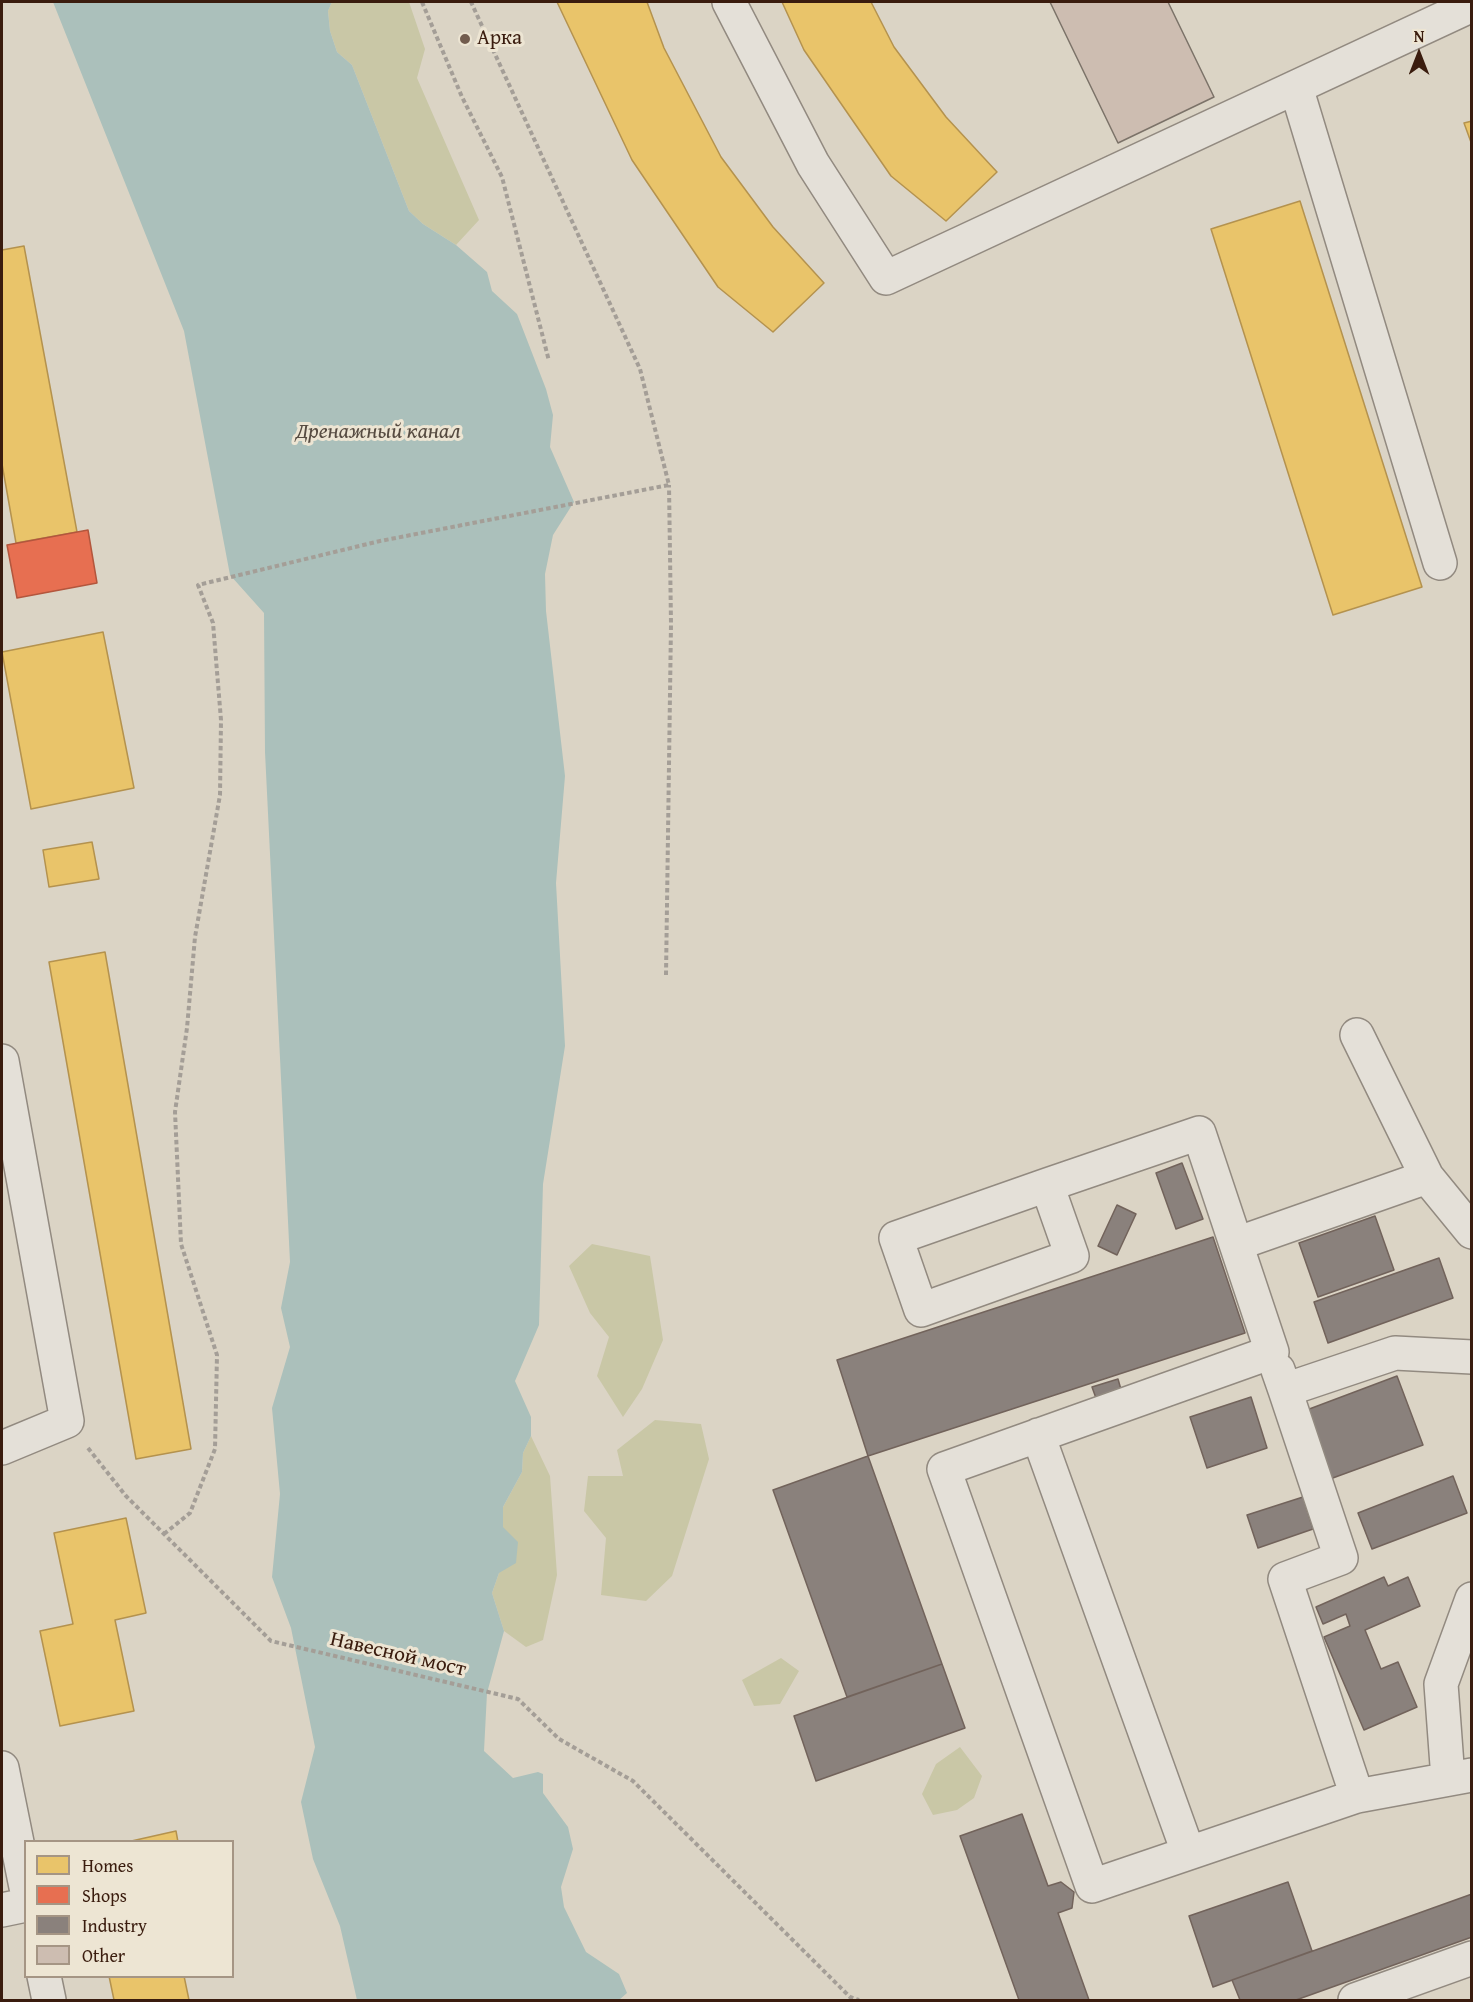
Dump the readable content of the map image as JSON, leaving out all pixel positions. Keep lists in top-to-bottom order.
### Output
{
  "streets": {
    "path": ["Навесной мост"]
  },
  "water": ["Дренажный канал"],
  "places": ["Арка"],
  "legend": [
    "Homes",
    "Shops",
    "Industry",
    "Other"
  ],
  "north": "top"
}
